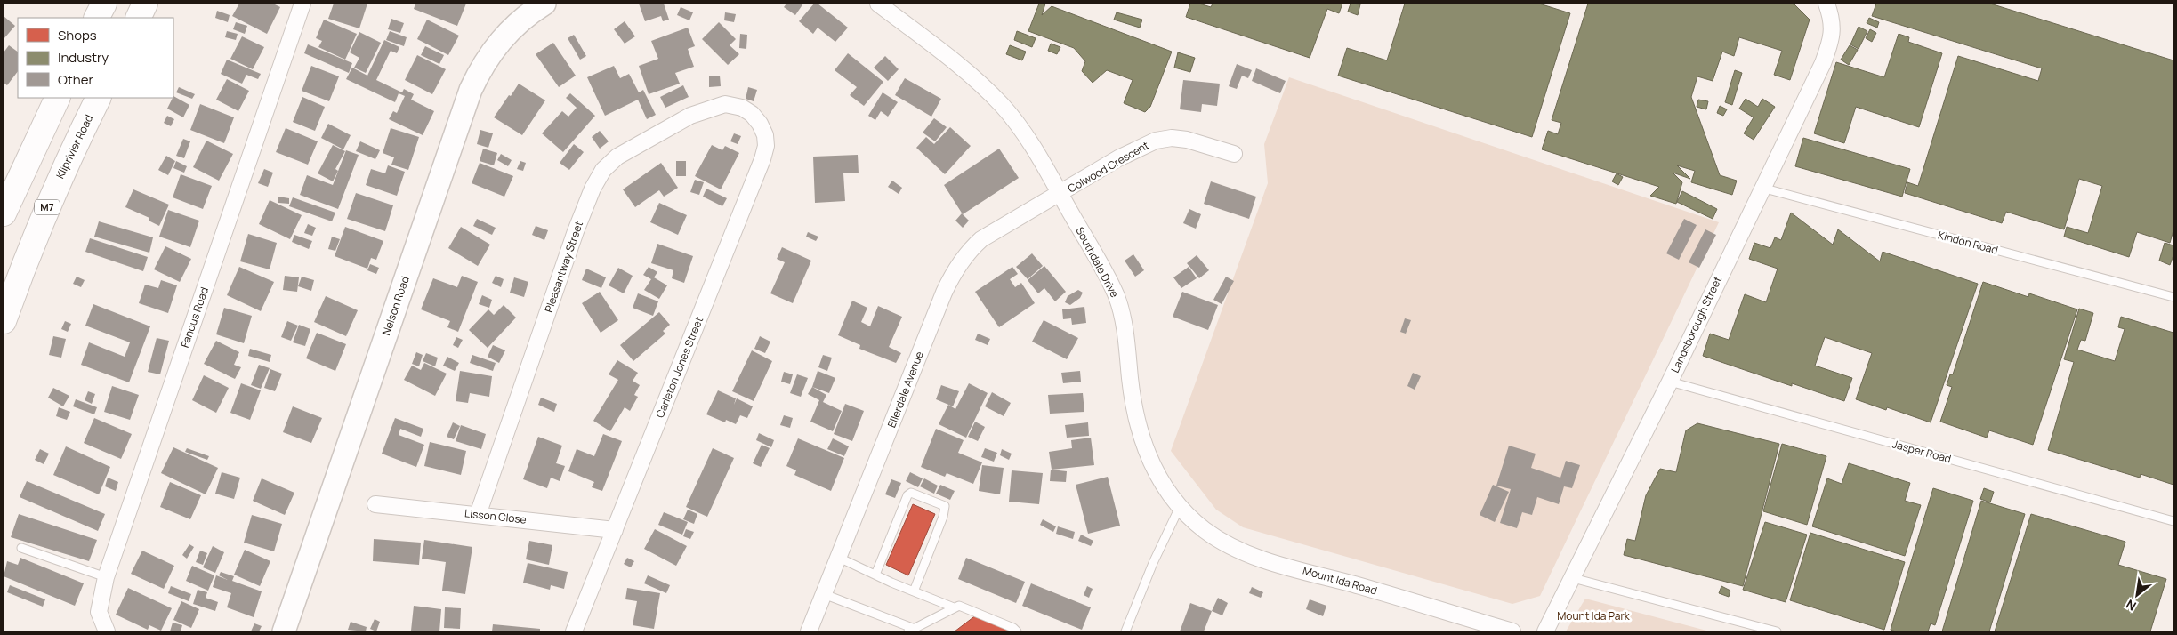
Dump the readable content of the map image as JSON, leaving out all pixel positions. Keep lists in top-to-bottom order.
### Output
{
  "streets": {
    "main road": ["Kliprivier Road", "M7"],
    "street": [
      "Colwood Crescent",
      "Southdale Drive",
      "Pleasantway Street",
      "Nelson Road",
      "Fanous Road",
      "Landsborough Street",
      "Carleton Jones Street",
      "Ellerdale Avenue",
      "Lisson Close",
      "Mount Ida Road"
    ],
    "lane": ["Kindon Road", "Jasper Road"]
  },
  "crossings": [
    ["Colwood Crescent", "Southdale Drive"],
    ["Colwood Crescent", "Ellerdale Avenue"],
    ["Kindon Road", "Landsborough Street"],
    ["Southdale Drive", "Ellerdale Avenue"],
    ["Southdale Drive", "Mount Ida Road"],
    ["Pleasantway Street", "Carleton Jones Street"],
    ["Pleasantway Street", "Lisson Close"],
    ["Landsborough Street", "Jasper Road"],
    ["Carleton Jones Street", "Lisson Close"]
  ],
  "parks": ["Mount Ida Park"],
  "legend": ["Shops", "Industry", "Other"],
  "north": "bottom left"
}
